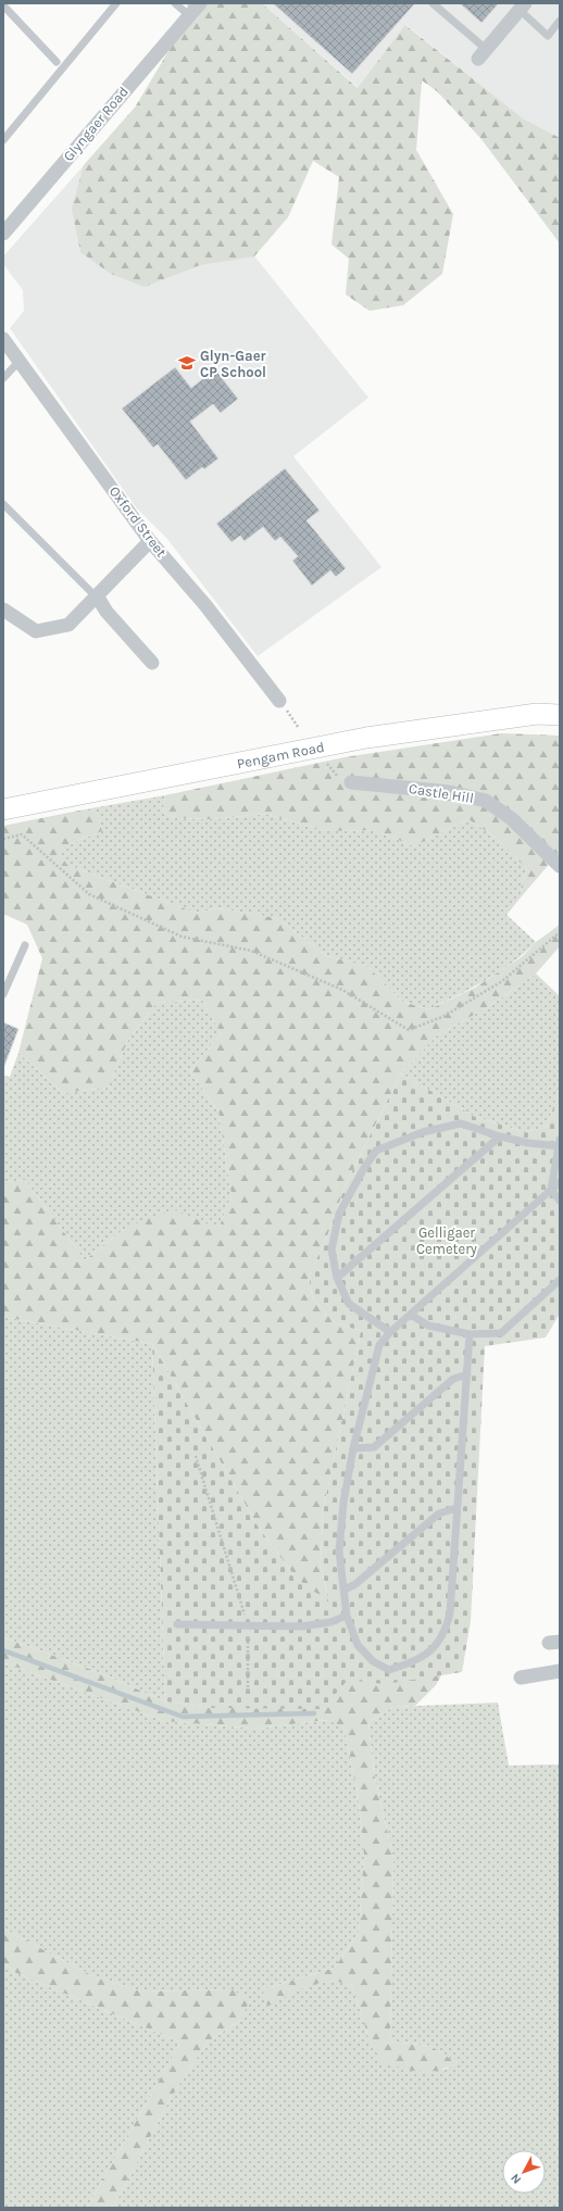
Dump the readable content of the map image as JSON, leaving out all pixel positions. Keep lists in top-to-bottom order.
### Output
{
  "streets": {
    "main road": ["Pengam Road"],
    "street": ["Glyngaer Road", "Oxford Street", "Castle Hill"]
  },
  "parks": ["Gelligaer Cemetery"],
  "places": {
    "school or university": ["Glyn-Gaer CP School"]
  },
  "north": "bottom left"
}
